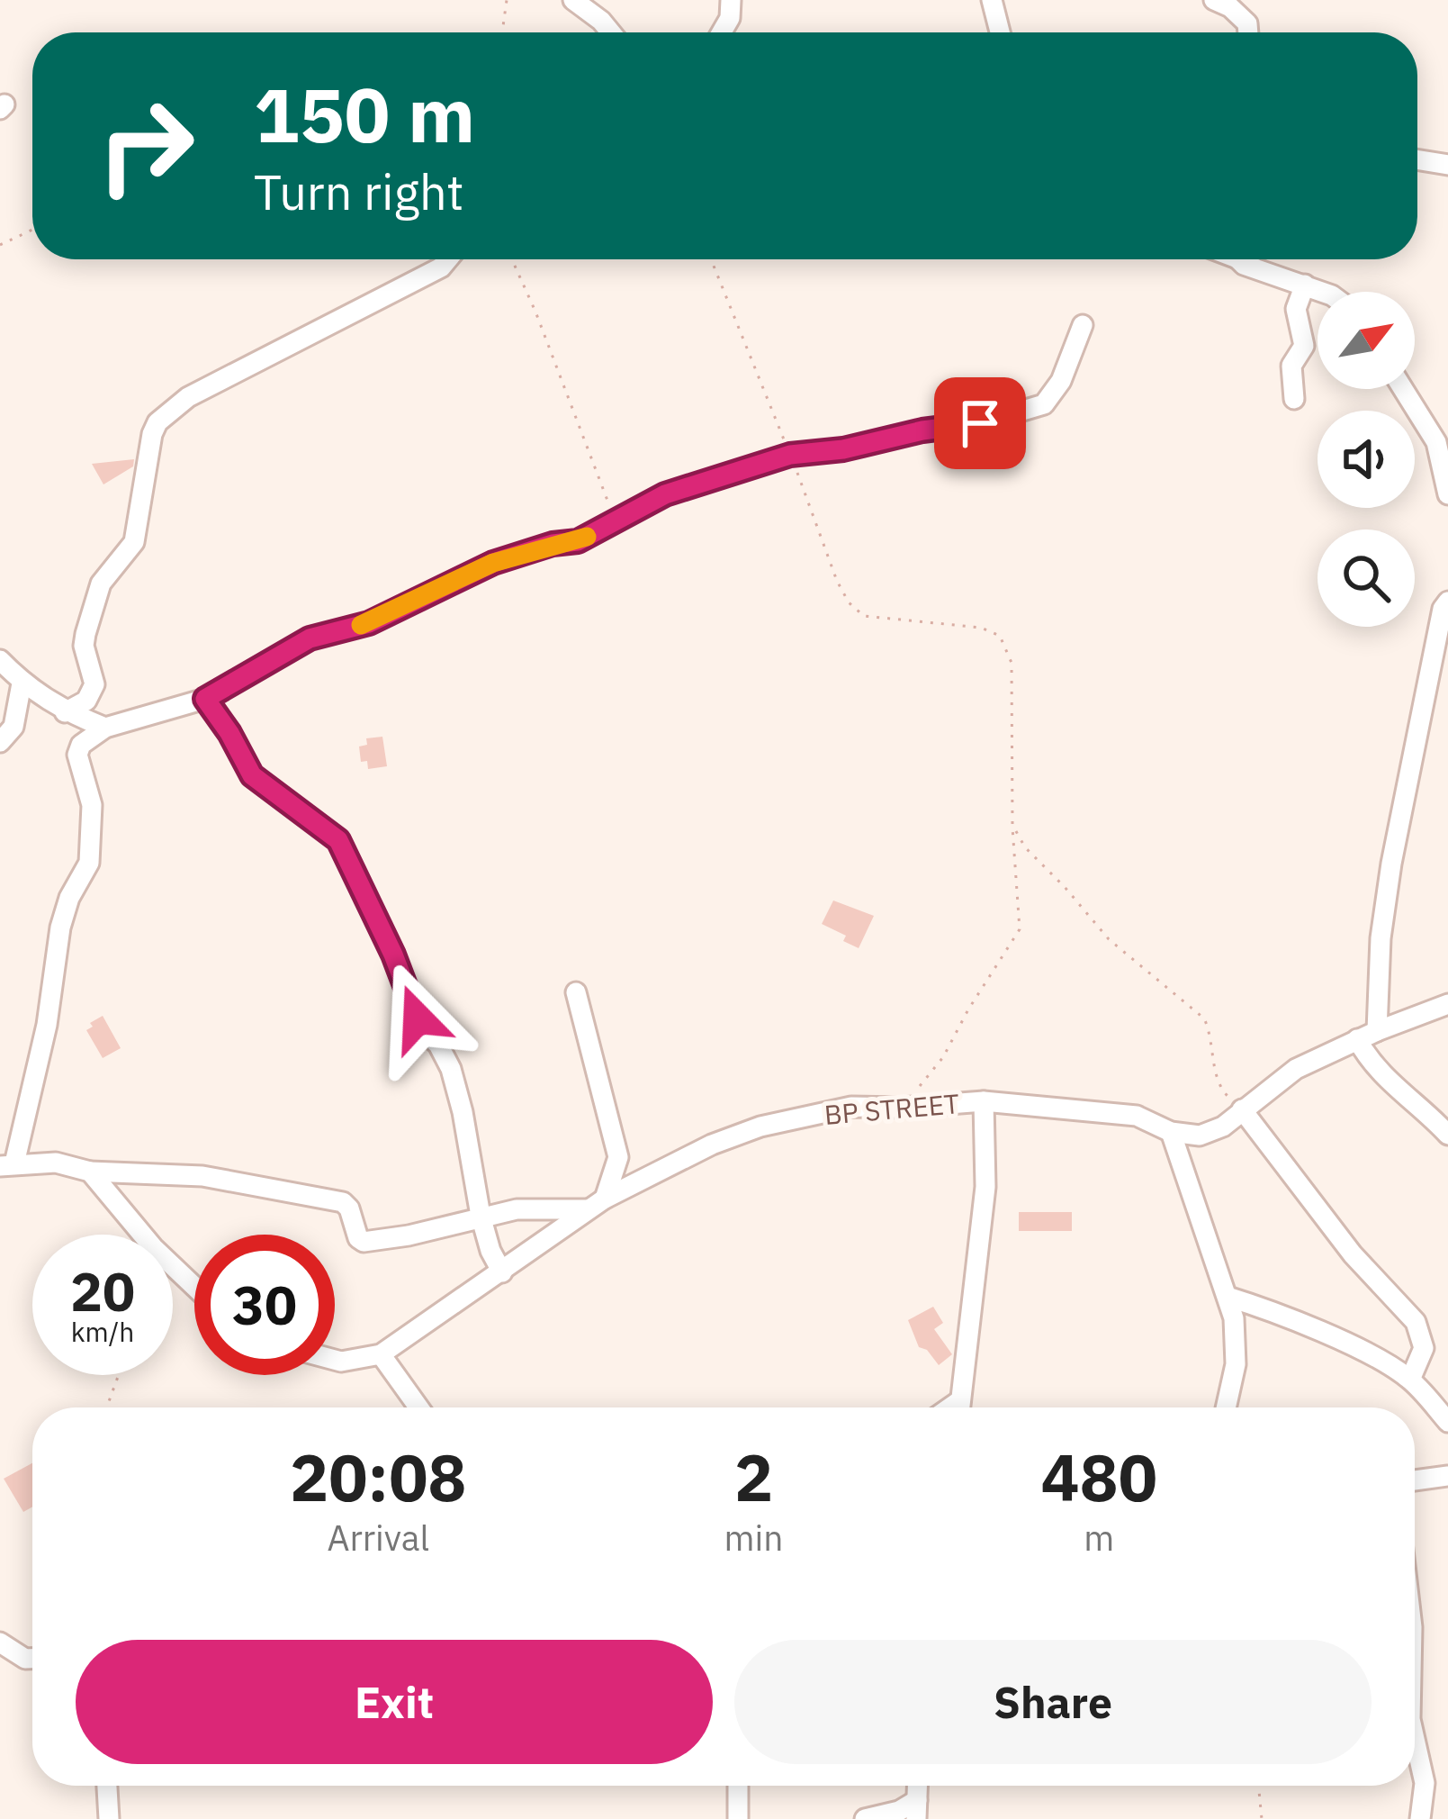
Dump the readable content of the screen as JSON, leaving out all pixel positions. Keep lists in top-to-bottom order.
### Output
{
  "streets": {
    "street": ["BP STREET"]
  },
  "north": "top right",
  "page": {
    "turn": ["150 m", "Turn right"],
    "speed": "20 km/h",
    "limit": "30",
    "eta": [
      "20:08",
      "Arrival",
      "2",
      "min",
      "480",
      "m"
    ],
    "buttons": ["Exit", "Share"]
  }
}
